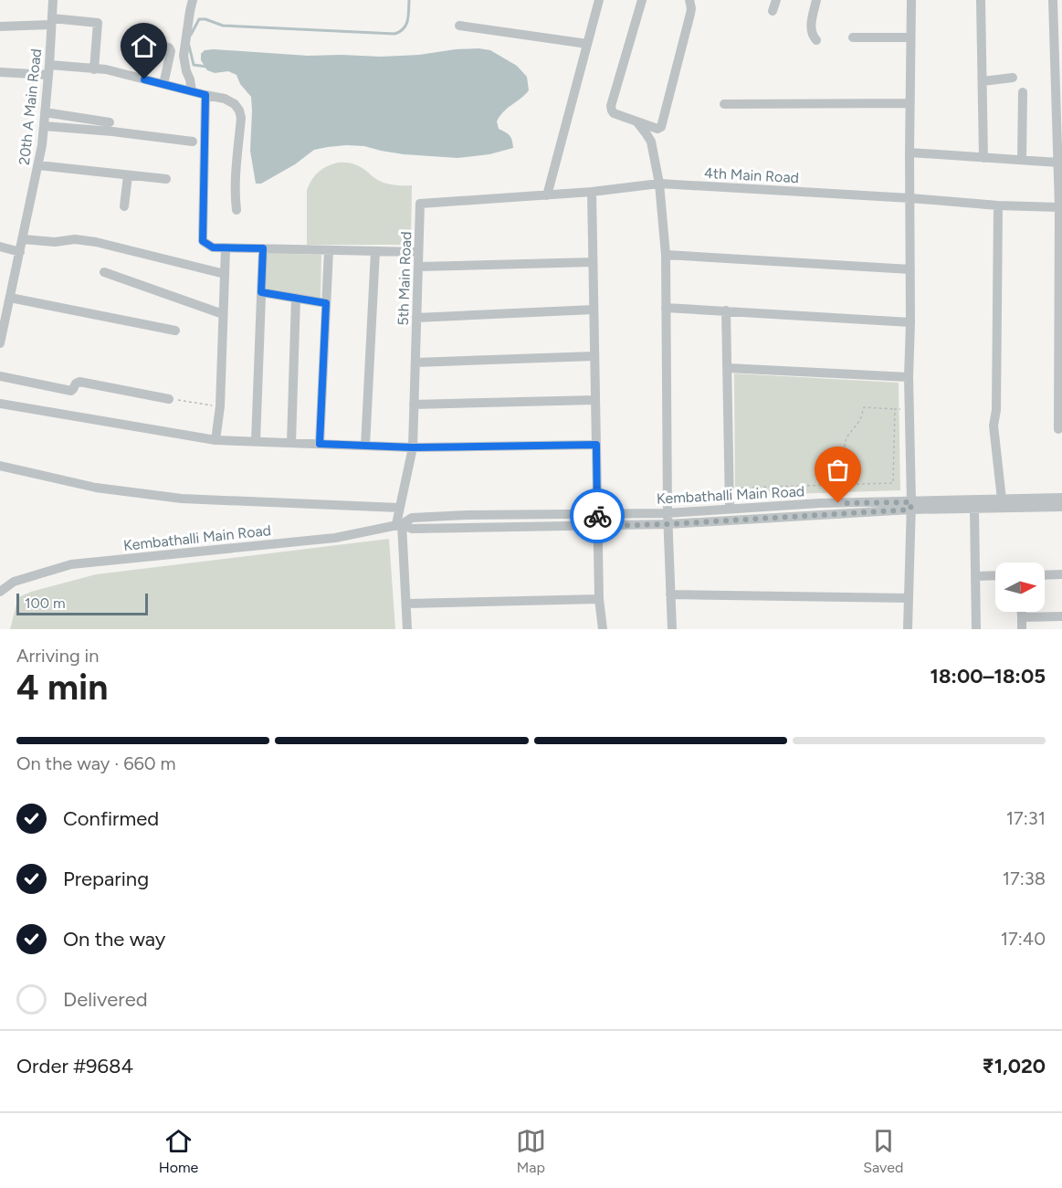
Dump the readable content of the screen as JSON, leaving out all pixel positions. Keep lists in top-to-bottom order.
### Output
{
  "streets": {
    "street": [
      "20th A Main Road",
      "4th Main Road",
      "5th Main Road",
      "Kembathalli Main Road"
    ]
  },
  "crossings": [
    ["4th Main Road", "5th Main Road"],
    ["5th Main Road", "Kembathalli Main Road"]
  ],
  "scale_bar": "100 m",
  "north": "right",
  "page": {
    "scale": "100 m",
    "heading": ["4 min", "Arriving in", "18:00–18:05"],
    "panel": ["Order #9684", "₹1,020"],
    "bar": "On the way · 660 m",
    "list": [
      ["Confirmed", "17:31"],
      ["Preparing", "17:38"],
      ["On the way", "17:40"],
      "Delivered"
    ],
    "tabs": ["Home", "Map", "Saved"]
  }
}
